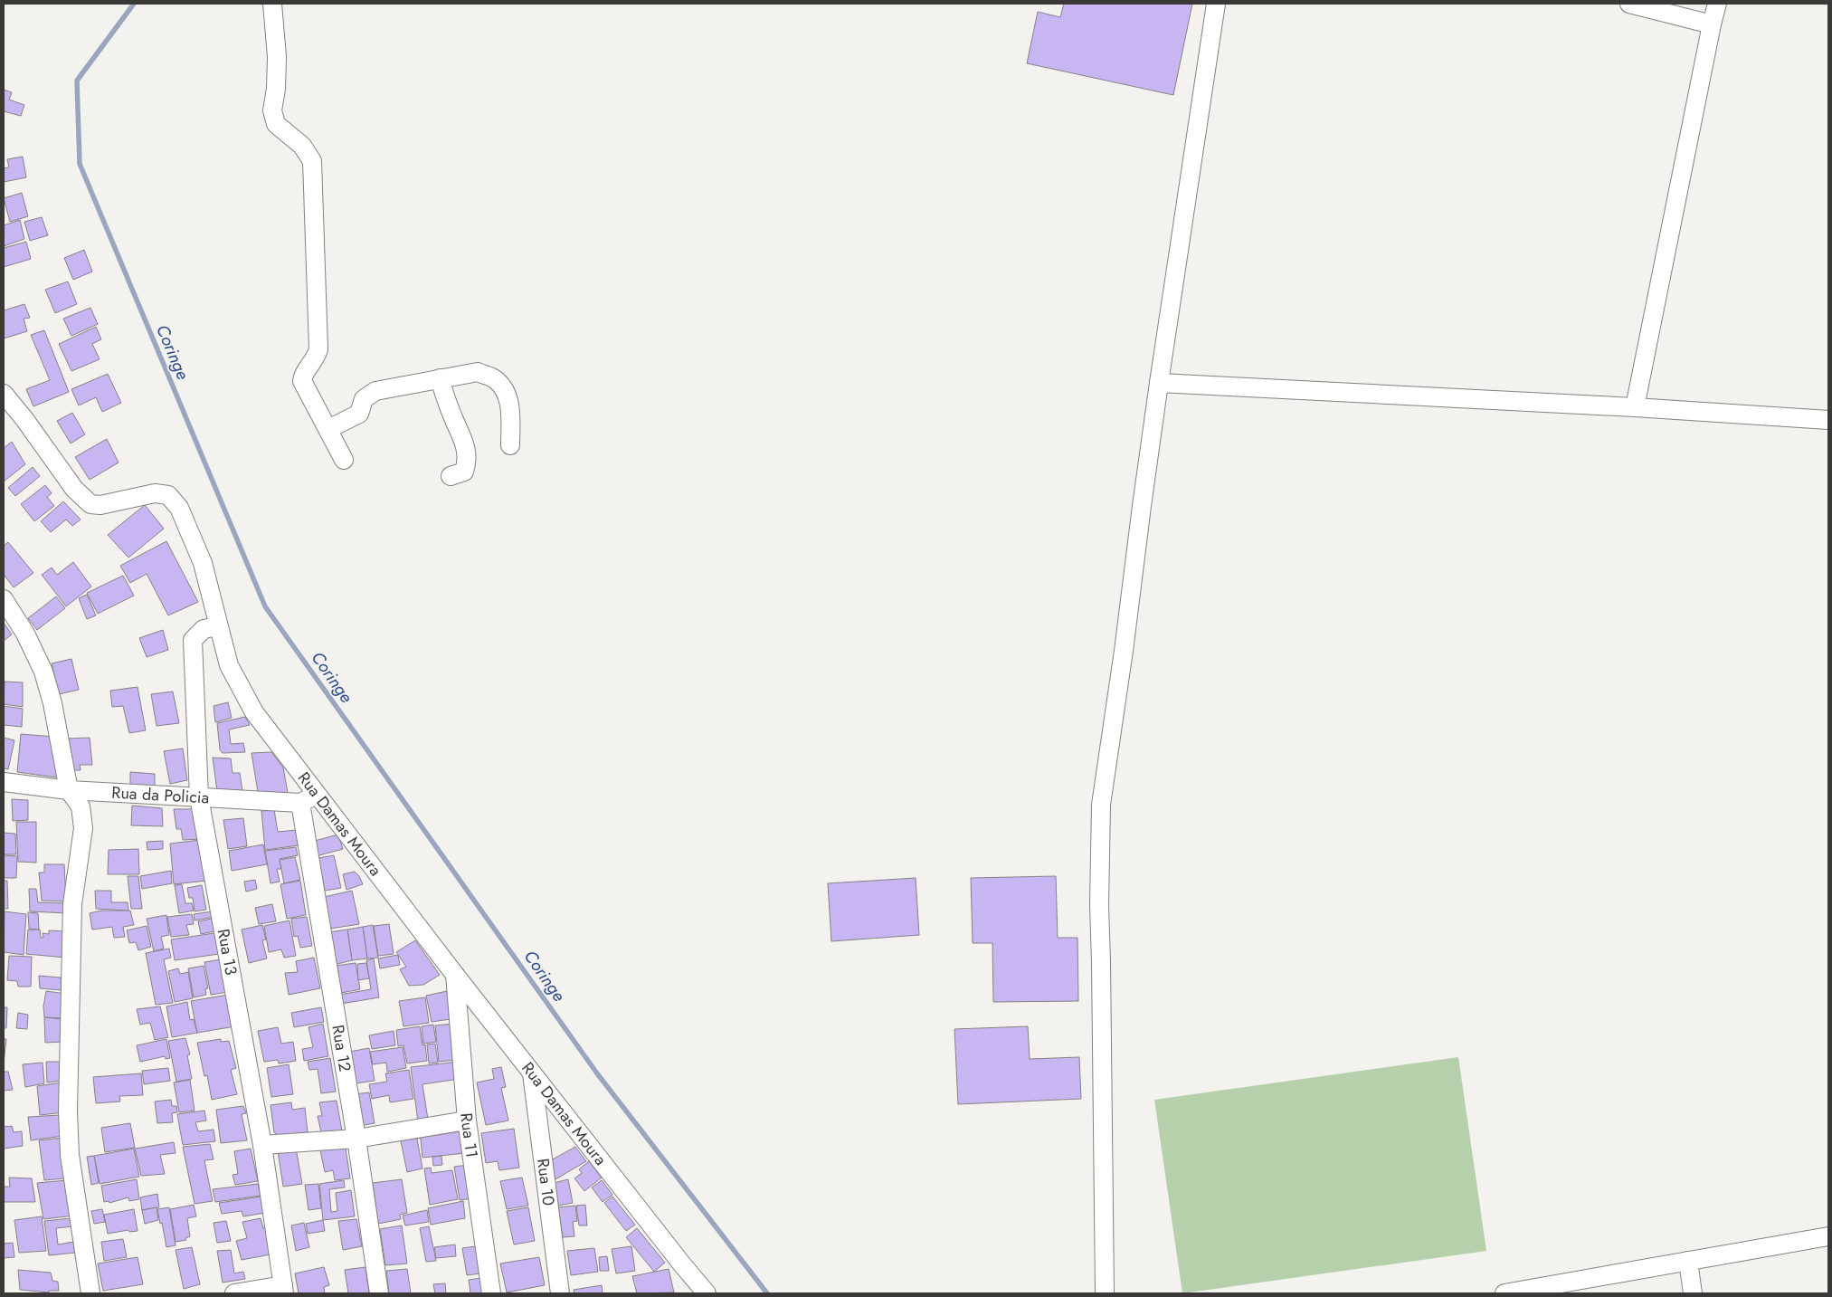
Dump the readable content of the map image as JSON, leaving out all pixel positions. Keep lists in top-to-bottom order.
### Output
{
  "streets": {
    "street": [
      "Rua da Policia",
      "Rua Damas Moura",
      "Rua 13",
      "Rua 12",
      "Rua 11",
      "Rua 10"
    ]
  },
  "crossings": [
    ["Rua da Policia", "Rua Damas Moura"],
    ["Rua da Policia", "Rua 13"],
    ["Rua da Policia", "Rua 12"],
    ["Rua Damas Moura", "Rua 13"],
    ["Rua Damas Moura", "Rua 11"],
    ["Rua Damas Moura", "Rua 10"]
  ],
  "water": ["Coringe"]
}
